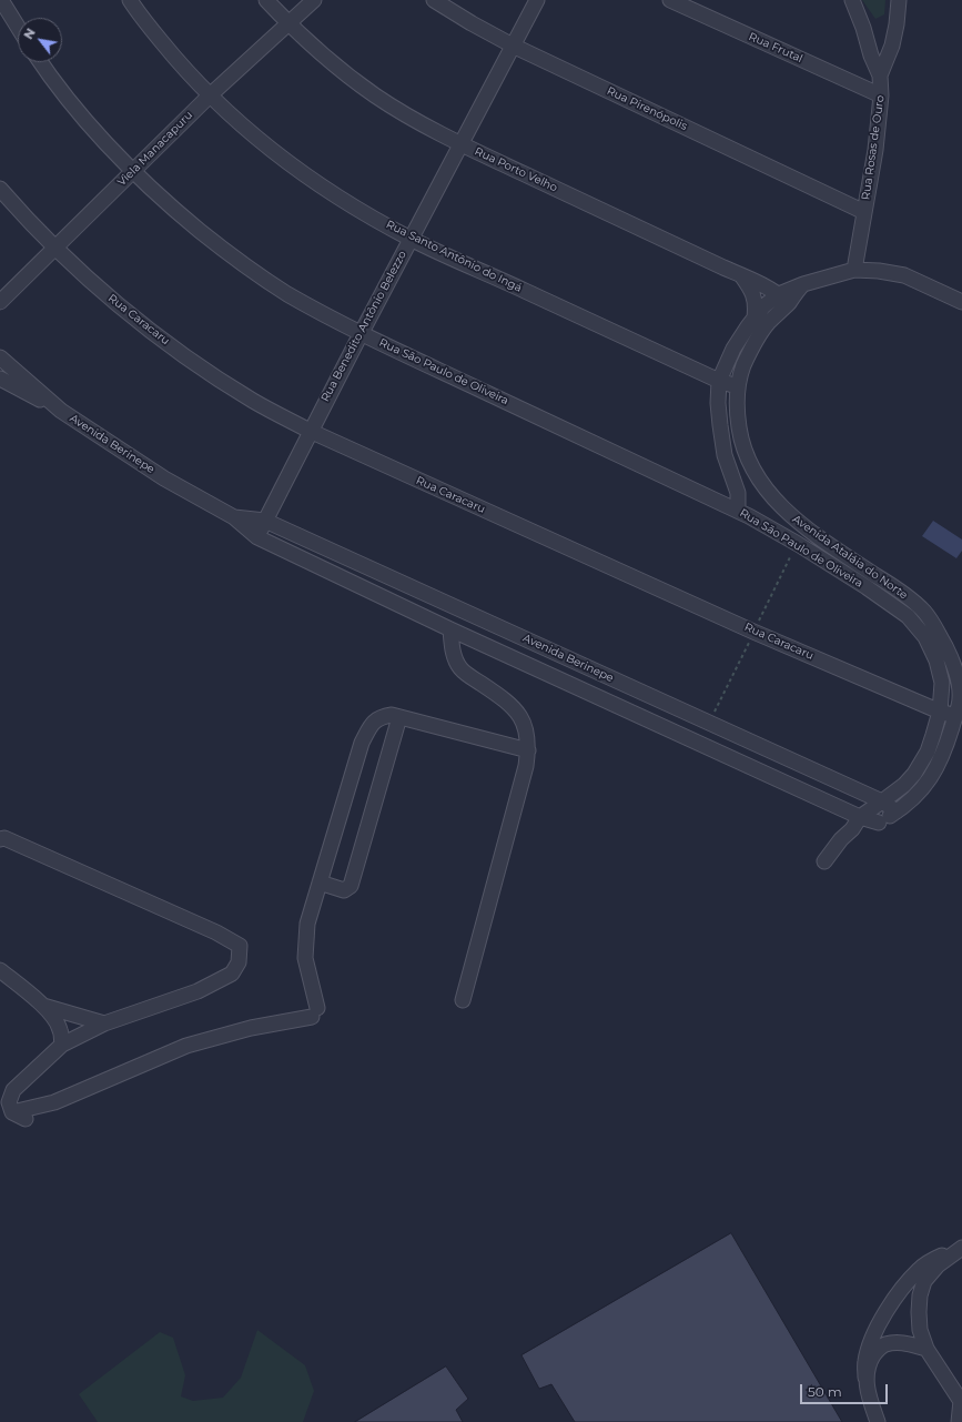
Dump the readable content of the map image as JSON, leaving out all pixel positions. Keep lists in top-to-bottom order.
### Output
{
  "streets": {
    "street": [
      "Rua Frutal",
      "Rua Pirenópolis",
      "Rua Rosas de Ouro",
      "Viela Manacapuru",
      "Rua Porto Velho",
      "Rua Santo Antônio do Ingá",
      "Rua Caracaru",
      "Rua Benedito Antônio Belezzo",
      "Rua São Paulo de Oliveira",
      "Avenida Berinepe",
      "Avenida Ataláia do Norte"
    ]
  },
  "crossings": [
    ["Rua Frutal", "Rua Rosas de Ouro"],
    ["Rua Pirenópolis", "Rua Rosas de Ouro"],
    ["Rua Pirenópolis", "Rua Benedito Antônio Belezzo"],
    ["Rua Rosas de Ouro", "Avenida Ataláia do Norte"],
    ["Viela Manacapuru", "Rua Porto Velho"],
    ["Viela Manacapuru", "Rua Santo Antônio do Ingá"],
    ["Viela Manacapuru", "Rua Caracaru"],
    ["Viela Manacapuru", "Rua São Paulo de Oliveira"],
    ["Rua Porto Velho", "Rua Benedito Antônio Belezzo"],
    ["Rua Porto Velho", "Avenida Ataláia do Norte"],
    ["Rua Santo Antônio do Ingá", "Rua Benedito Antônio Belezzo"],
    ["Rua Santo Antônio do Ingá", "Avenida Ataláia do Norte"],
    ["Rua Caracaru", "Rua Benedito Antônio Belezzo"],
    ["Rua Caracaru", "Avenida Ataláia do Norte"],
    ["Rua Benedito Antônio Belezzo", "Rua São Paulo de Oliveira"],
    ["Rua Benedito Antônio Belezzo", "Avenida Berinepe"],
    ["Rua São Paulo de Oliveira", "Avenida Ataláia do Norte"],
    ["Avenida Berinepe", "Avenida Ataláia do Norte"]
  ],
  "scale_bar": "50 m",
  "north": "top left"
}
